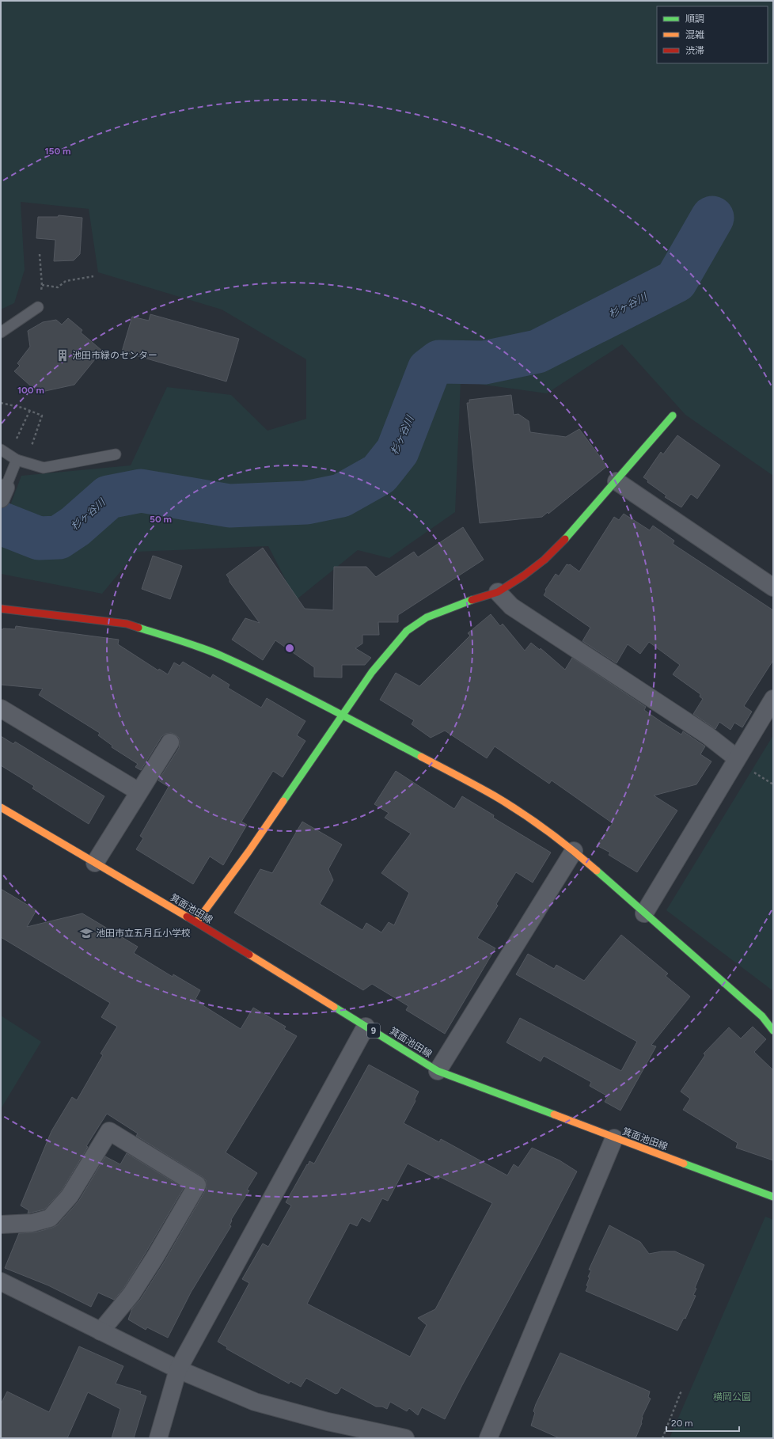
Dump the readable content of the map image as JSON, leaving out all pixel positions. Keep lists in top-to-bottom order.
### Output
{
  "streets": {
    "street": ["箕面池田線", "9"]
  },
  "water": ["杉ヶ谷川"],
  "parks": ["横岡公園"],
  "places": {
    "building": ["池田市緑のセンター"],
    "school or university": ["池田市立五月丘小学校"]
  },
  "legend": ["順調", "混雑", "渋滞"],
  "scale_bar": "20 m",
  "rings": ["150 m", "100 m", "50 m"]
}
